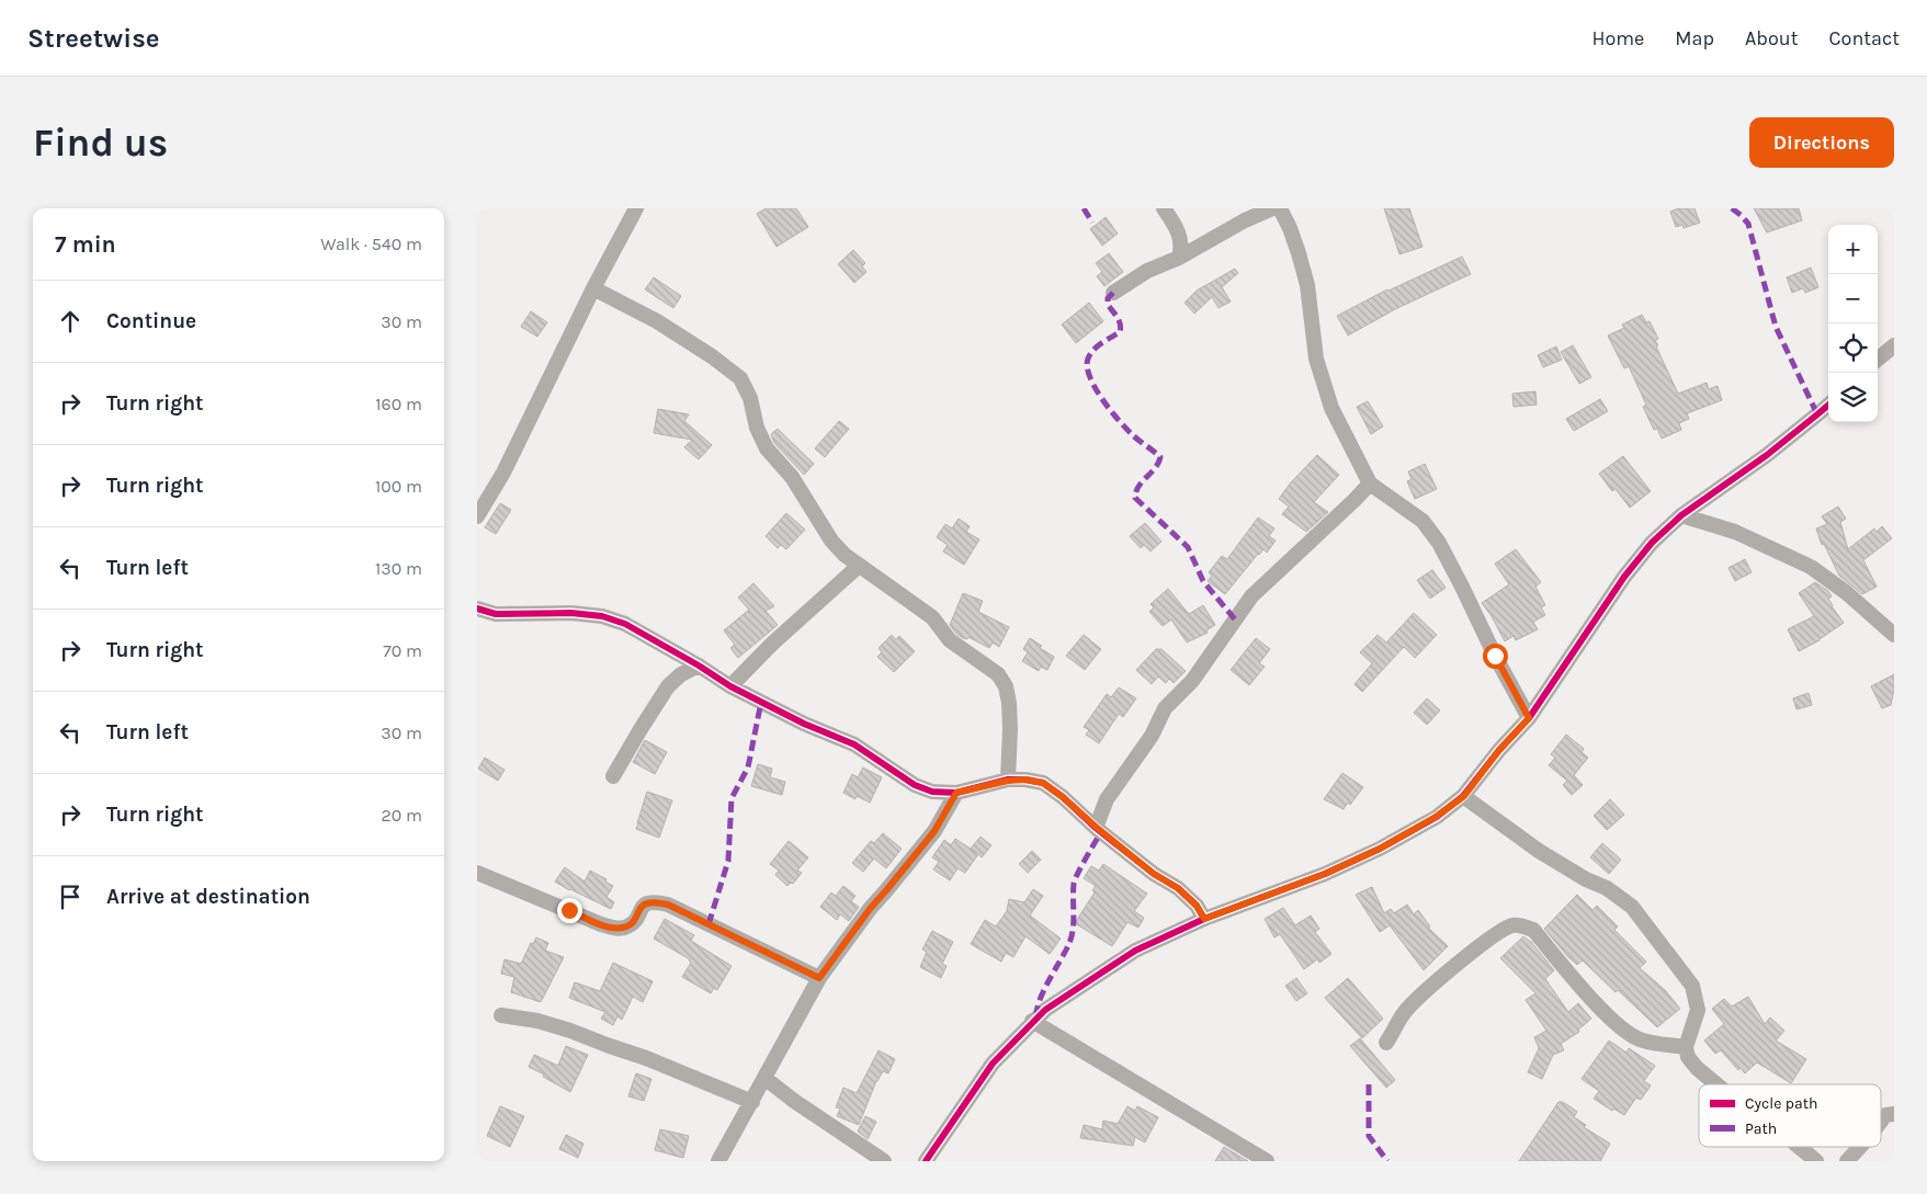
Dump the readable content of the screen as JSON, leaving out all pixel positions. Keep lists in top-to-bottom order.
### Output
{
  "legend": ["Cycle path", "Path"],
  "page": {
    "header": "Streetwise",
    "nav": [
      "Home",
      "Map",
      "About",
      "Contact"
    ],
    "buttons": "Directions",
    "title": "Find us",
    "heading": ["7 min", "Walk · 540 m"],
    "map_buttons": ["+", "−"],
    "list": [
      ["Continue", "30 m"],
      ["Turn right", "160 m"],
      ["Turn right", "100 m"],
      ["Turn left", "130 m"],
      ["Turn right", "70 m"],
      ["Turn left", "30 m"],
      ["Turn right", "20 m"],
      "Arrive at destination"
    ]
  }
}
